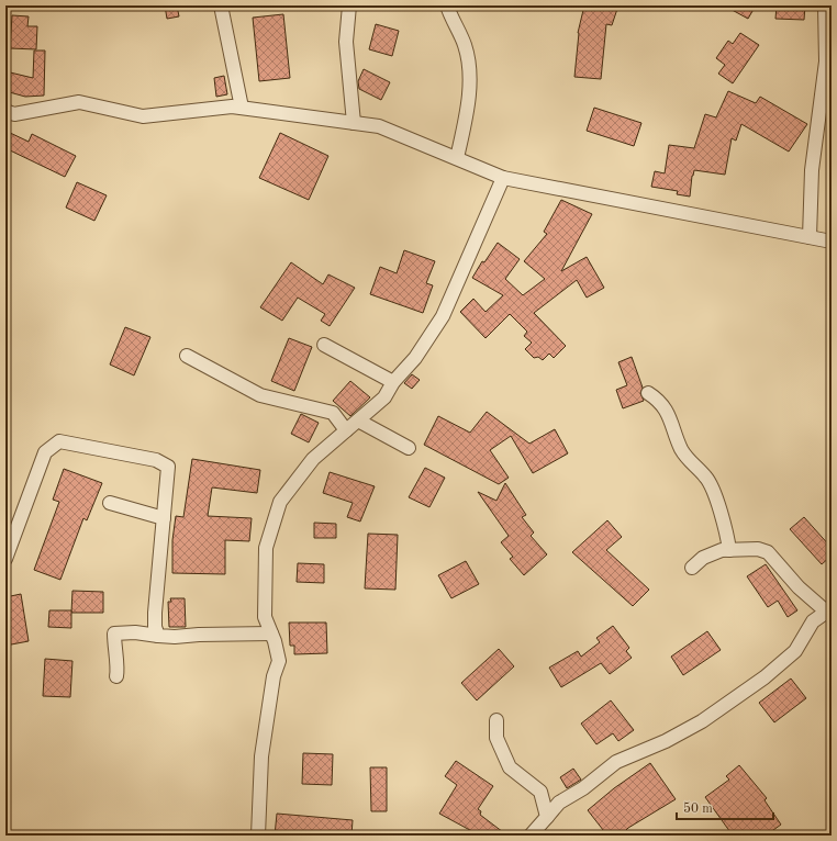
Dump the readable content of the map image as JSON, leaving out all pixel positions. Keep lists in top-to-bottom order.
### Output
{
  "scale_bar": "50 m"
}
